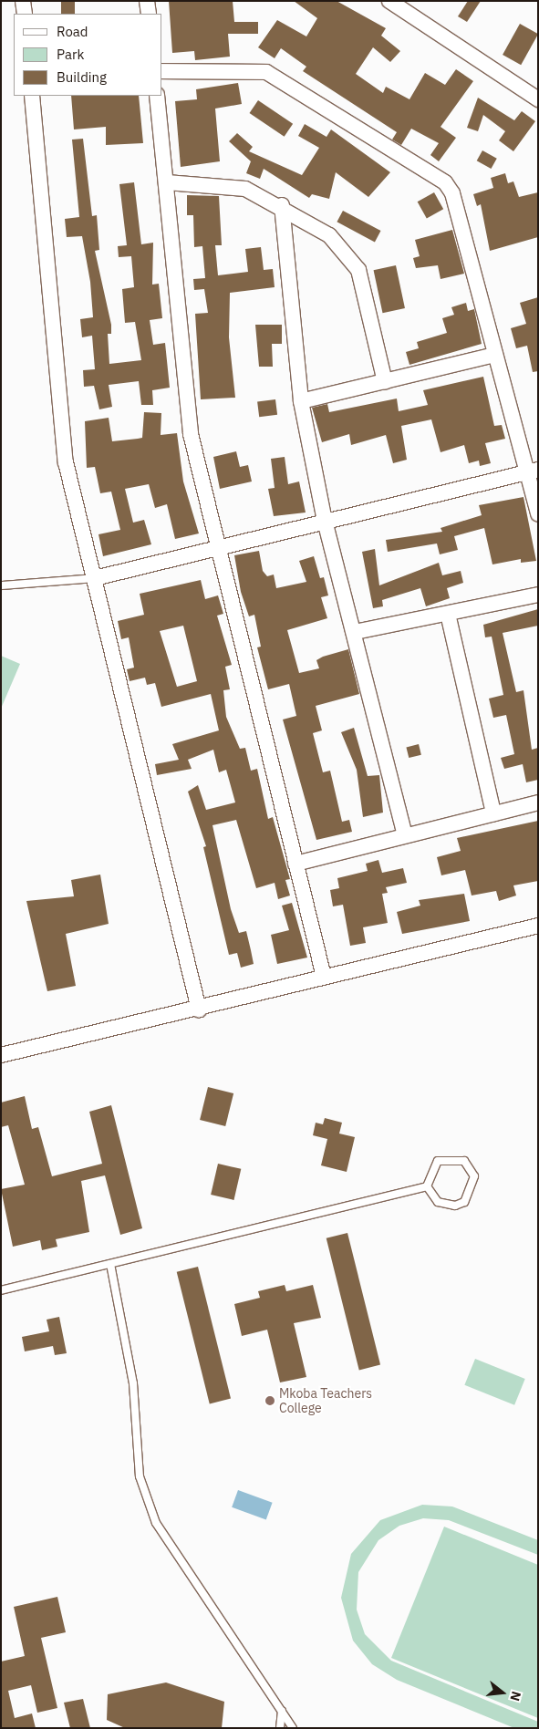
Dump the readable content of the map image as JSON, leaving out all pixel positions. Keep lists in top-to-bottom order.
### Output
{
  "places": ["Mkoba Teachers College"],
  "legend": ["Road", "Park", "Building"],
  "north": "right"
}
